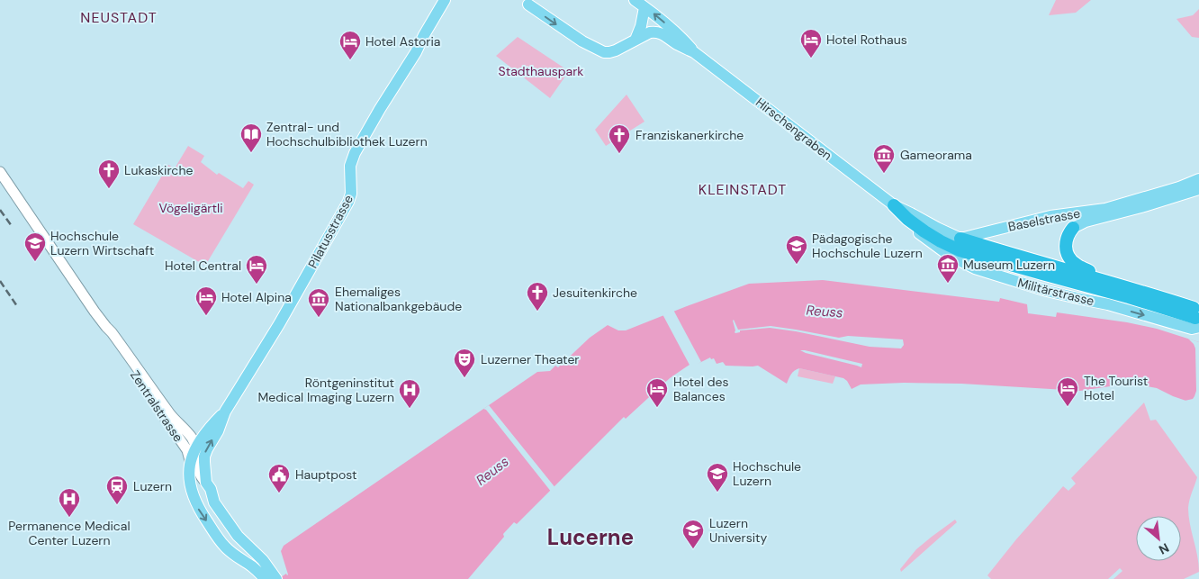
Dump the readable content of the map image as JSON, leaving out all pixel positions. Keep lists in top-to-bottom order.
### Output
{
  "streets": {
    "main road": [
      "Hirschengraben",
      "Baselstrasse",
      "Pilatusstrasse",
      "Militärstrasse",
      "Zentralstrasse"
    ]
  },
  "crossings": [
    ["Hirschengraben", "Militärstrasse"],
    ["Pilatusstrasse", "Zentralstrasse"]
  ],
  "one_way": ["Militärstrasse"],
  "districts": ["NEUSTADT", "KLEINSTADT", "Lucerne"],
  "water": ["Reuss"],
  "parks": ["Stadthauspark", "Vögeligärtli"],
  "places": {
    "hotel": [
      "Hotel Rothaus",
      "Hotel Astoria",
      "Hotel Central",
      "Hotel Alpina",
      "The Tourist Hotel",
      "Hotel des Balances"
    ],
    "library": ["Zentral- und Hochschulbibliothek Luzern"],
    "church": ["Franziskanerkirche", "Lukaskirche", "Jesuitenkirche"],
    "museum": ["Gameorama", "Museum Luzern", "Ehemaliges Nationalbankgebäude"],
    "school or university": [
      "Hochschule Luzern Wirtschaft",
      "Pädagogische Hochschule Luzern",
      "Hochschule Luzern",
      "Luzern University"
    ],
    "theatre": ["Luzerner Theater"],
    "hospital": ["Röntgeninstitut Medical Imaging Luzern", "Permanence Medical Center Luzern"],
    "public building": ["Hauptpost"],
    "station": ["Luzern"]
  },
  "north": "bottom right"
}
